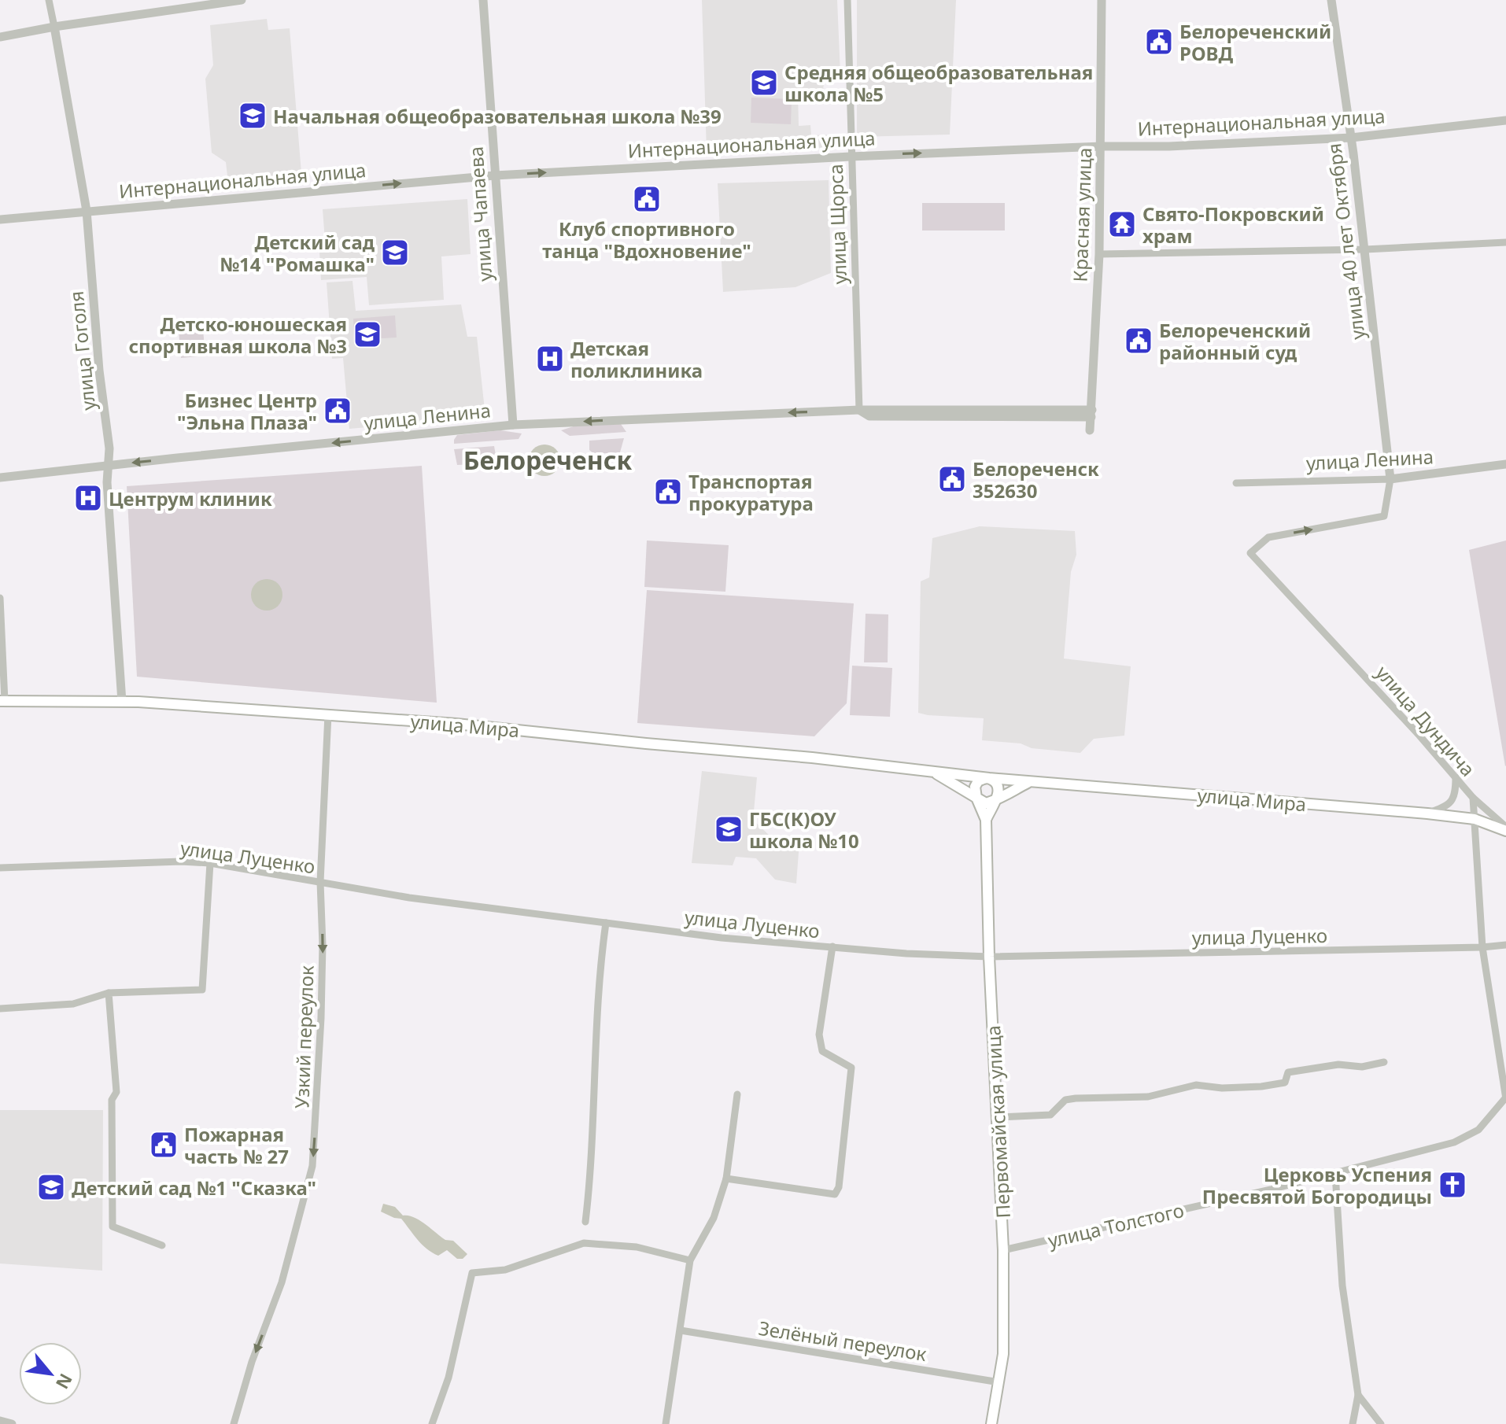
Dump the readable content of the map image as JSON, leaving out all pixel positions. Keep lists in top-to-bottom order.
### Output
{
  "streets": {
    "main road": ["улица Мира", "Первомайская улица"],
    "street": [
      "Интернациональная улица",
      "улица Чапаева",
      "Красная улица",
      "улица Щорса",
      "улица 40 лет Октября",
      "улица Гоголя",
      "улица Ленина",
      "улица Дундича",
      "улица Луценко",
      "Узкий переулок",
      "улица Толстого",
      "Зелёный переулок"
    ]
  },
  "crossings": [
    ["Интернациональная улица", "улица Чапаева"],
    ["Интернациональная улица", "Красная улица"],
    ["Интернациональная улица", "улица Щорса"],
    ["Интернациональная улица", "улица 40 лет Октября"],
    ["Интернациональная улица", "улица Гоголя"],
    ["улица Чапаева", "улица Ленина"],
    ["Красная улица", "улица Ленина"],
    ["улица Щорса", "улица Ленина"],
    ["улица 40 лет Октября", "улица Ленина"],
    ["улица 40 лет Октября", "улица Дундича"],
    ["улица Гоголя", "улица Ленина"],
    ["улица Гоголя", "улица Мира"],
    ["улица Ленина", "улица Дундича"],
    ["улица Дундича", "улица Мира"],
    ["улица Дундича", "улица Луценко"],
    ["улица Дундича", "улица Толстого"],
    ["улица Мира", "Узкий переулок"],
    ["улица Мира", "Первомайская улица"],
    ["улица Луценко", "Узкий переулок"],
    ["улица Луценко", "Первомайская улица"],
    ["Первомайская улица", "улица Толстого"],
    ["Первомайская улица", "Зелёный переулок"]
  ],
  "one_way": ["Интернациональная улица", "улица Ленина", "Узкий переулок"],
  "districts": ["Белореченск"],
  "places": {
    "public building": [
      "Белореченский РОВД",
      "Клуб спортивного танца \"Вдохновение\"",
      "Белореченский районный суд",
      "Бизнес Центр \"Эльна Плаза\"",
      "Белореченск 352630",
      "Транспортая прокуратура",
      "Пожарная часть № 27"
    ],
    "school or university": [
      "Средняя общеобразовательная школа №5",
      "Начальная общеобразовательная школа №39",
      "Детский сад №14 \"Ромашка\"",
      "Детско-юношеская спортивная школа №3",
      "ГБС(К)ОУ школа №10",
      "Детский сад №1 \"Сказка\""
    ],
    "temple": ["Свято-Покровский храм"],
    "hospital": ["Детская поликлиника", "Центрум клиник"],
    "church": ["Церковь Успения Пресвятой Богородицы"]
  },
  "north": "bottom right"
}
